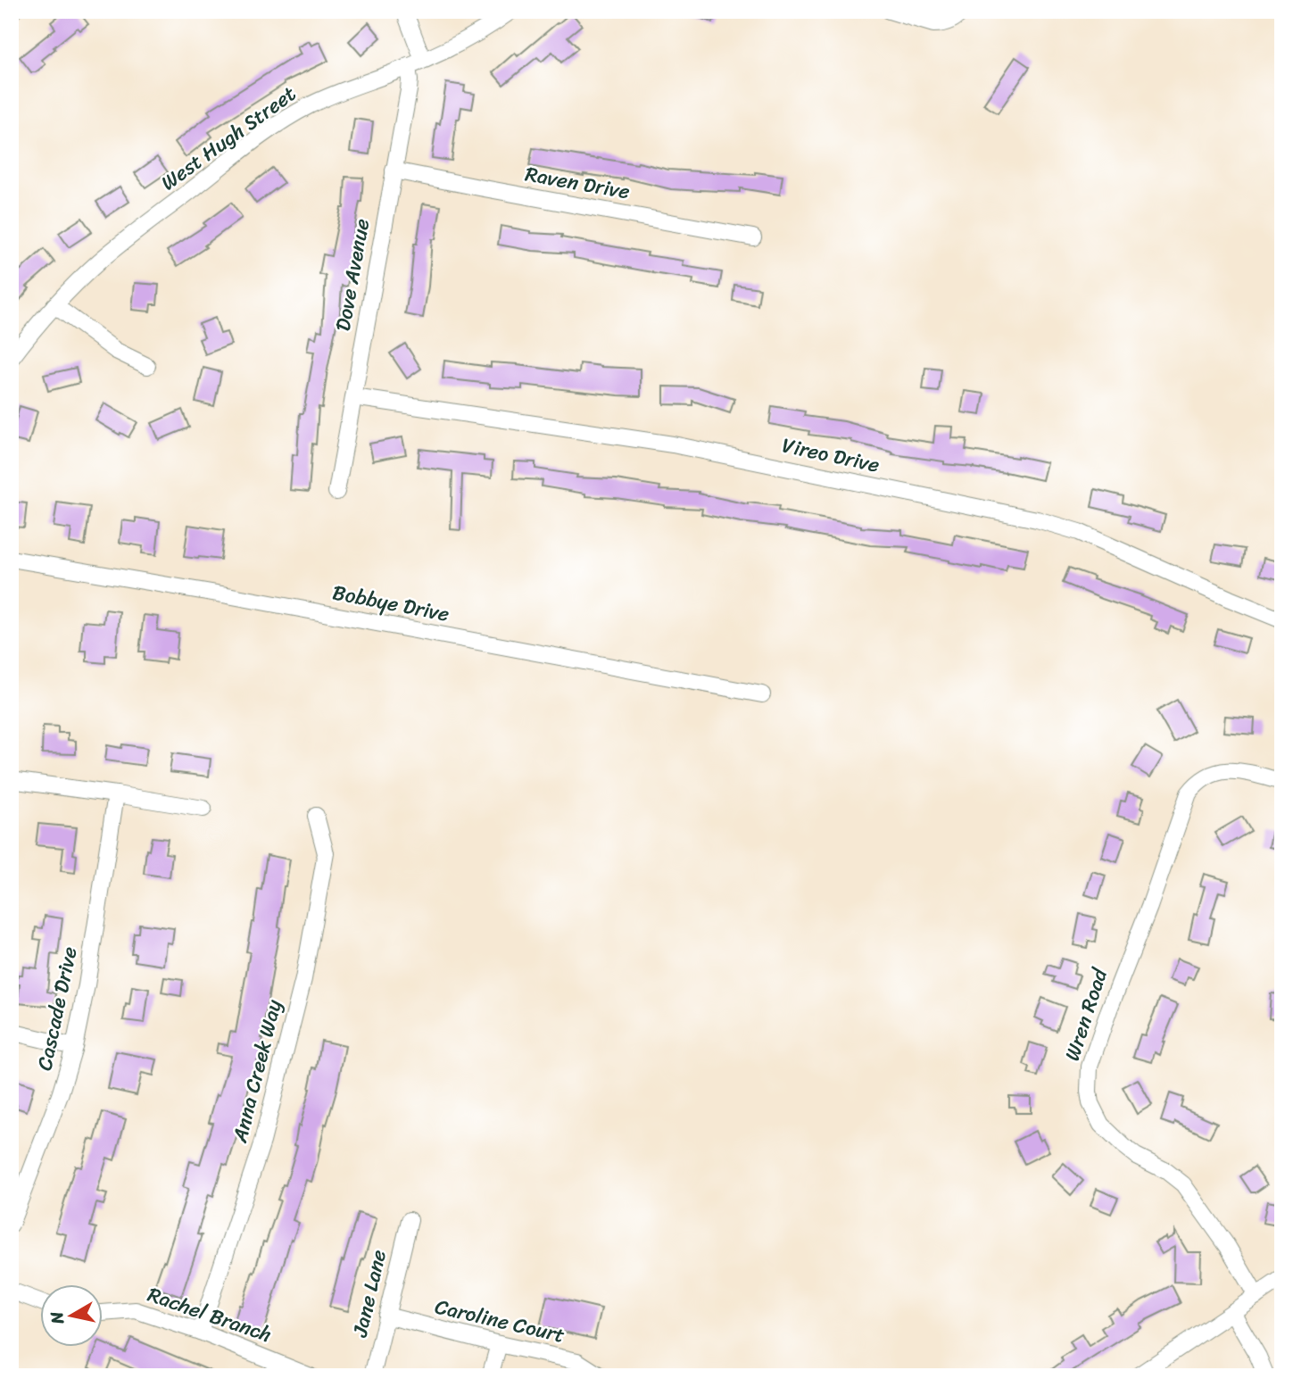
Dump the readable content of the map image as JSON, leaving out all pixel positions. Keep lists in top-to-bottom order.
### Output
{
  "streets": {
    "street": [
      "West Hugh Street",
      "Raven Drive",
      "Dove Avenue",
      "Vireo Drive",
      "Bobbye Drive",
      "Cascade Drive",
      "Wren Road",
      "Anna Creek Way",
      "Jane Lane",
      "Rachel Branch",
      "Caroline Court"
    ]
  },
  "crossings": [
    ["West Hugh Street", "Dove Avenue"],
    ["Raven Drive", "Dove Avenue"],
    ["Dove Avenue", "Vireo Drive"],
    ["Anna Creek Way", "Rachel Branch"],
    ["Jane Lane", "Caroline Court"]
  ],
  "north": "left"
}
